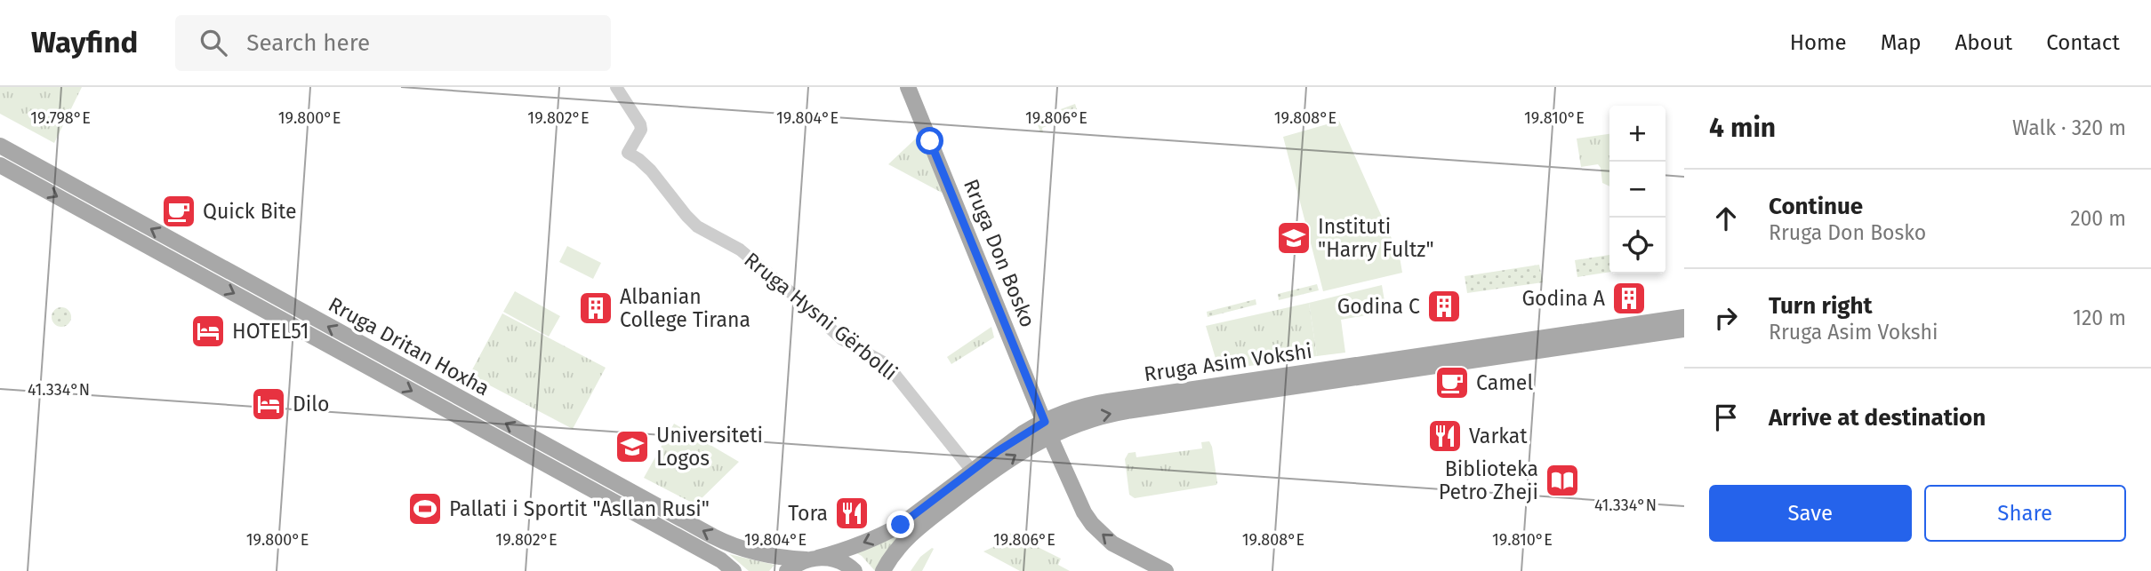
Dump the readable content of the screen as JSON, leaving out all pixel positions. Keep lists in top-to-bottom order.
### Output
{
  "streets": {
    "main road": ["Rruga Don Bosko", "Rruga Dritan Hoxha", "Rruga Asim Vokshi"],
    "street": ["Rruga Hysni Gërbolli"]
  },
  "crossings": [
    ["Rruga Don Bosko", "Rruga Asim Vokshi"],
    ["Rruga Hysni Gërbolli", "Rruga Asim Vokshi"],
    ["Rruga Dritan Hoxha", "Rruga Asim Vokshi"]
  ],
  "places": {
    "cafe": ["Quick Bite", "Camel"],
    "school or university": ["Instituti \"Harry Fultz\"", "Universiteti Logos"],
    "building": ["Godina A", "Godina C", "Albanian College Tirana"],
    "hotel": ["HOTEL51", "Dilo"],
    "restaurant": ["Varkat", "Tora"],
    "library": ["Biblioteka Petro Zheji"],
    "sports": ["Pallati i Sportit \"Asllan Rusi\""]
  },
  "page": {
    "header": "Wayfind",
    "search": "Search here",
    "nav": [
      "Home",
      "Map",
      "About",
      "Contact"
    ],
    "heading": ["4 min", "Walk · 320 m"],
    "map_buttons": ["+", "−"],
    "list": [
      ["Continue", "Rruga Don Bosko", "200 m"],
      ["Turn right", "Rruga Asim Vokshi", "120 m"],
      "Arrive at destination"
    ],
    "buttons": ["Save", "Share"]
  },
  "coordinates": [
    "19.798°E",
    "19.800°E",
    "19.802°E",
    "19.804°E",
    "19.806°E",
    "19.808°E",
    "19.810°E",
    "41.334°N"
  ]
}
